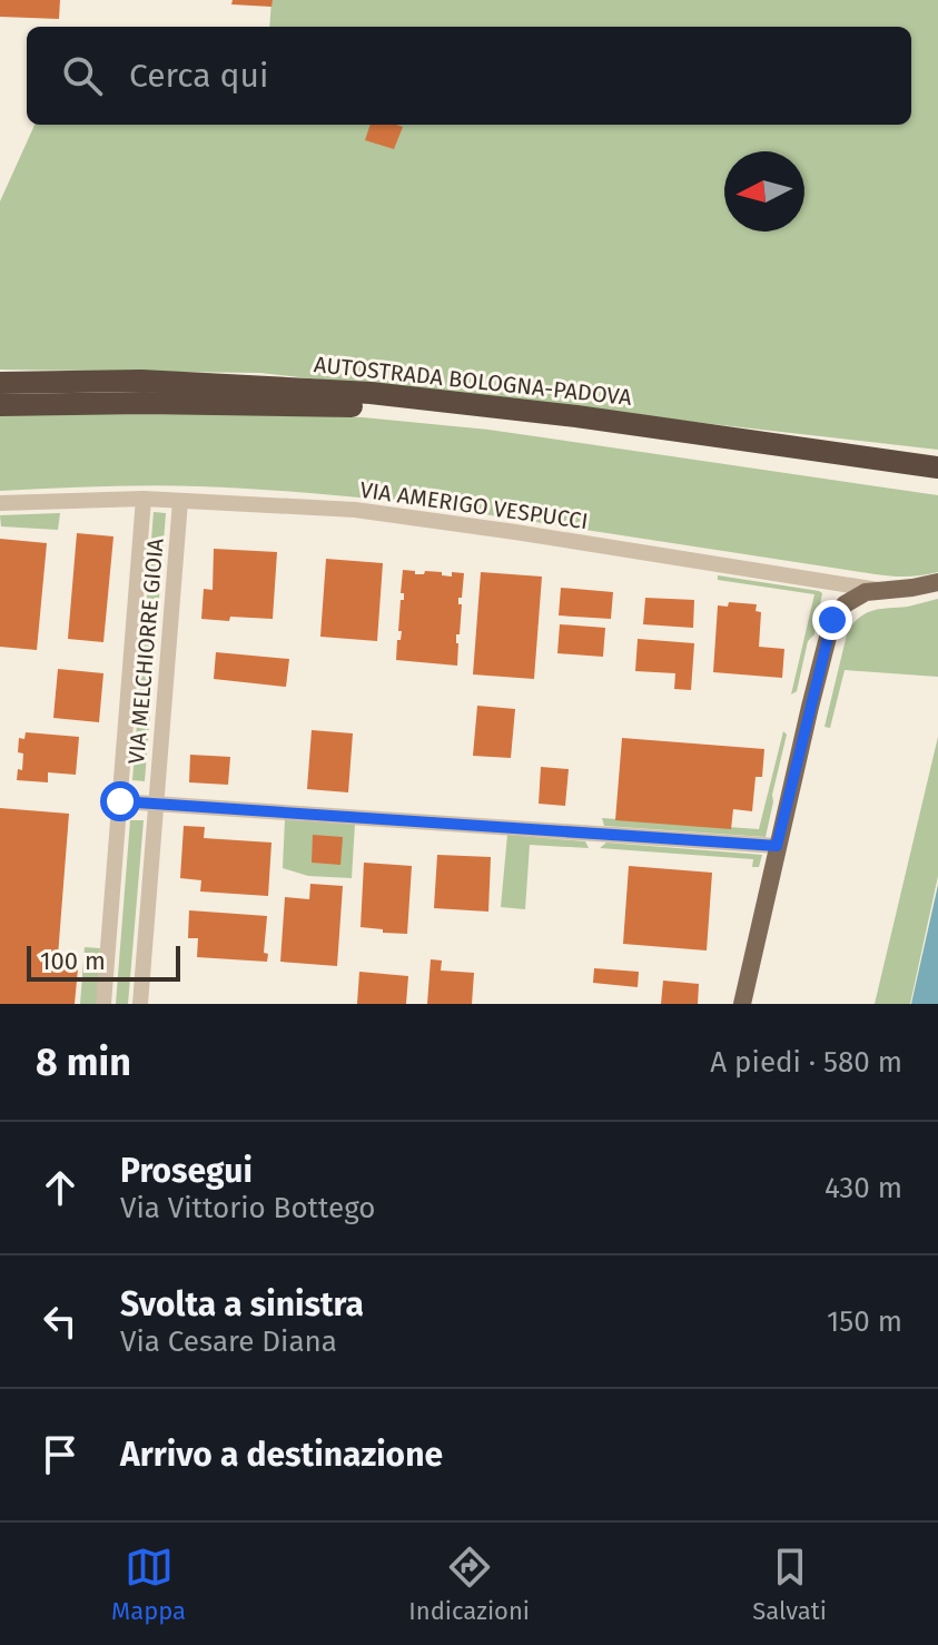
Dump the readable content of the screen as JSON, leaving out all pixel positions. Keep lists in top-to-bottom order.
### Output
{
  "streets": {
    "highway": ["AUTOSTRADA BOLOGNA-PADOVA"],
    "main road": ["VIA AMERIGO VESPUCCI"],
    "street": ["VIA MELCHIORRE GIOIA"]
  },
  "crossings": [
    ["VIA AMERIGO VESPUCCI", "VIA MELCHIORRE GIOIA"]
  ],
  "scale_bar": "100 m",
  "north": "left",
  "page": {
    "search": "Cerca qui",
    "scale": "100 m",
    "heading": ["8 min", "A piedi · 580 m"],
    "list": [
      ["Prosegui", "Via Vittorio Bottego", "430 m"],
      ["Svolta a sinistra", "Via Cesare Diana", "150 m"],
      "Arrivo a destinazione"
    ],
    "nav": ["Mappa", "Indicazioni", "Salvati"]
  }
}
